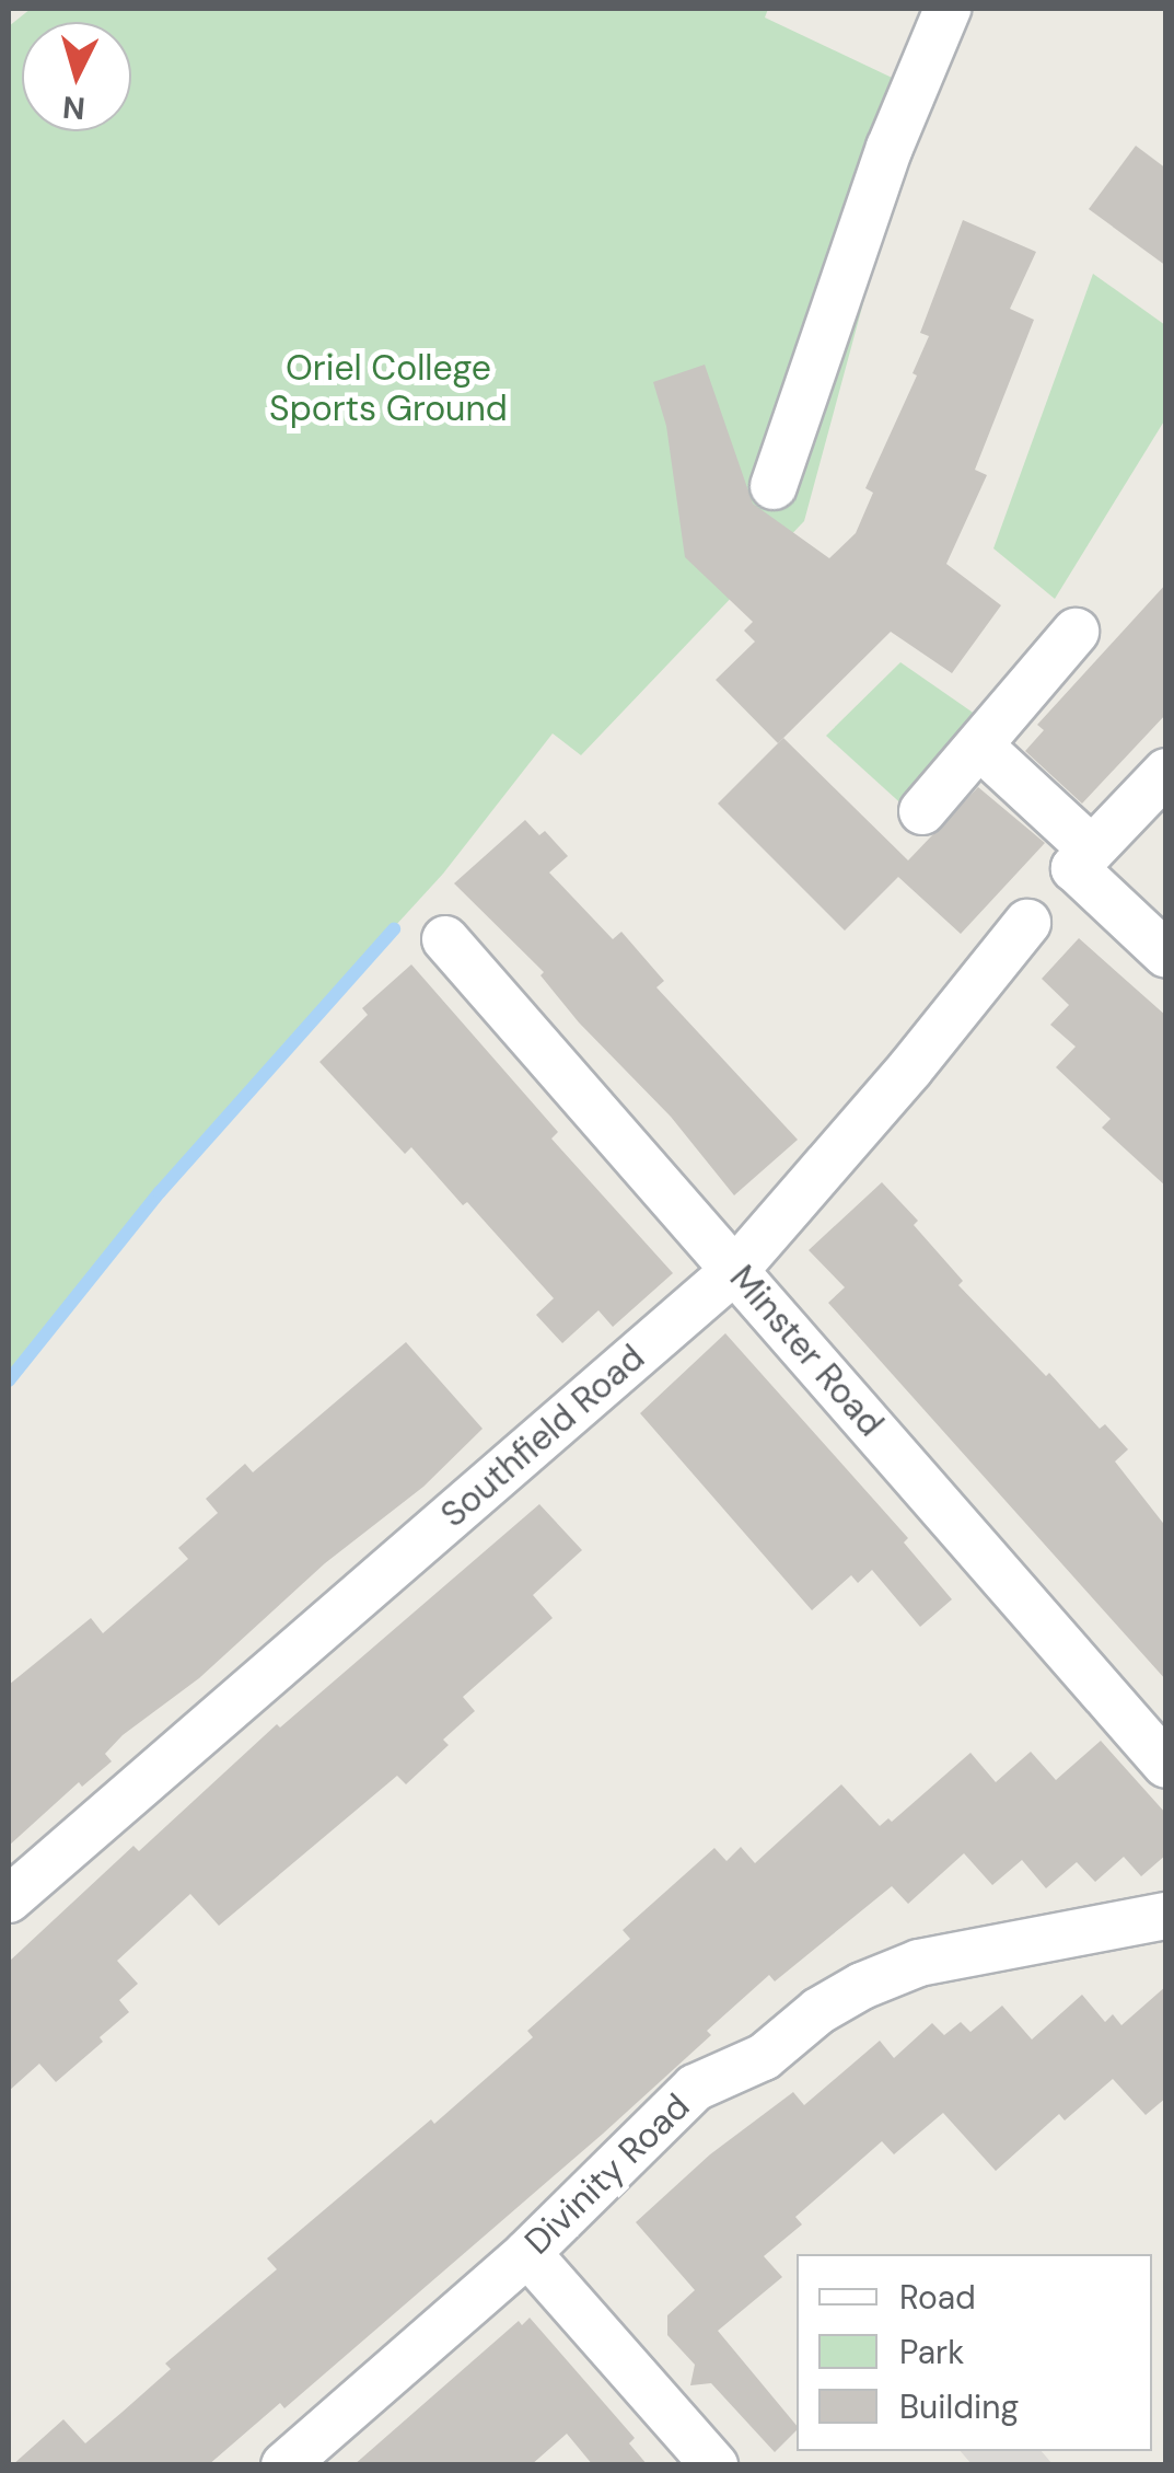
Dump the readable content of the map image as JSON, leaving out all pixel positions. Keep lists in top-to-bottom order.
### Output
{
  "streets": {
    "street": ["Minster Road", "Southfield Road", "Divinity Road"]
  },
  "crossings": [
    ["Minster Road", "Southfield Road"]
  ],
  "parks": ["Oriel College Sports Ground"],
  "legend": ["Road", "Park", "Building"],
  "north": "bottom"
}
